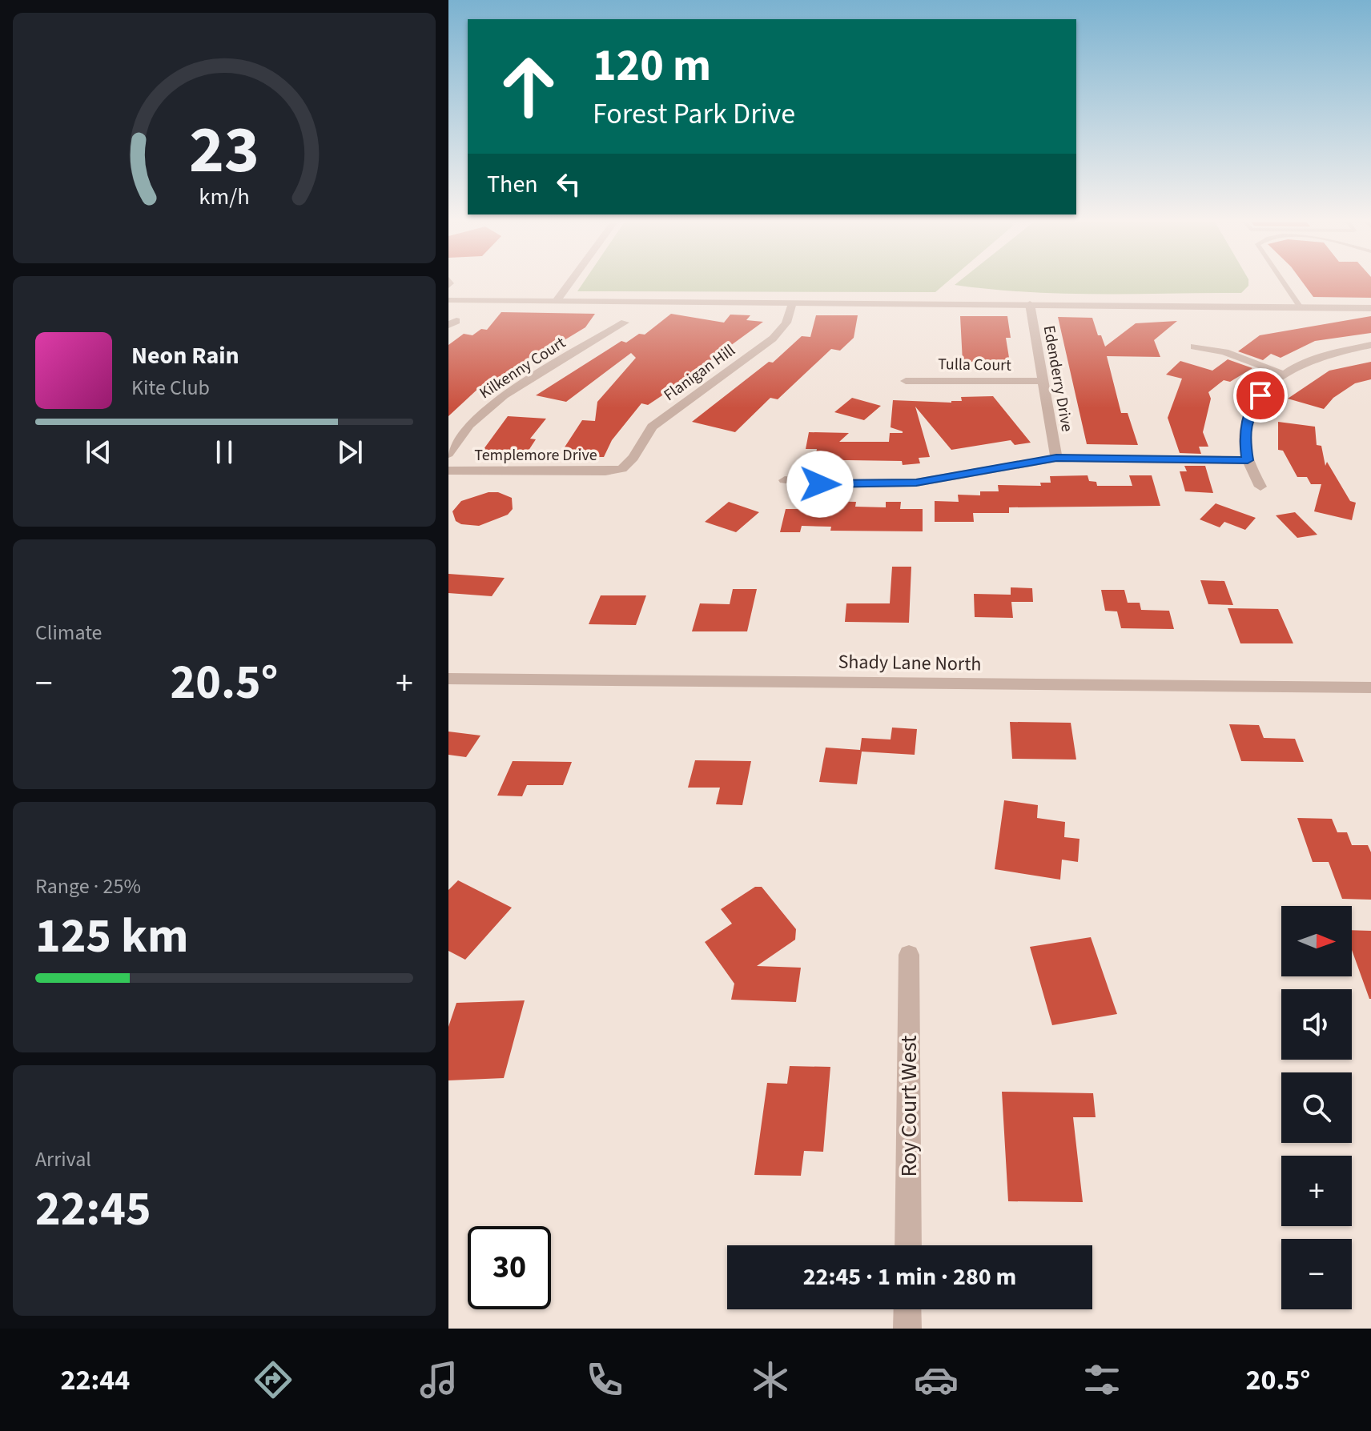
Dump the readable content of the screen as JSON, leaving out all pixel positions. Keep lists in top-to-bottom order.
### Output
{
  "streets": {
    "street": [
      "Tulla Court",
      "Kilkenny Court",
      "Flanigan Hill",
      "Edenderry Drive",
      "Templemore Drive",
      "Shady Lane North",
      "Roy Court West"
    ]
  },
  "crossings": [
    ["Tulla Court", "Edenderry Drive"],
    ["Flanigan Hill", "Templemore Drive"]
  ],
  "north": "right",
  "page": {
    "turn": ["120 m", "Forest Park Drive"],
    "then": "Then",
    "song": ["Neon Rain", "Kite Club"],
    "tile": [
      "Climate",
      ["Range · 25%", "125 km"],
      ["Arrival", "22:45"]
    ],
    "heat": ["−", "20.5°", "+"],
    "map_buttons": ["+", "−"],
    "limit": "30",
    "trip": "22:45 · 1 min · 280 m",
    "tabs": ["22:44", "20.5°"],
    "gauge": ["23", "km/h"]
  }
}
